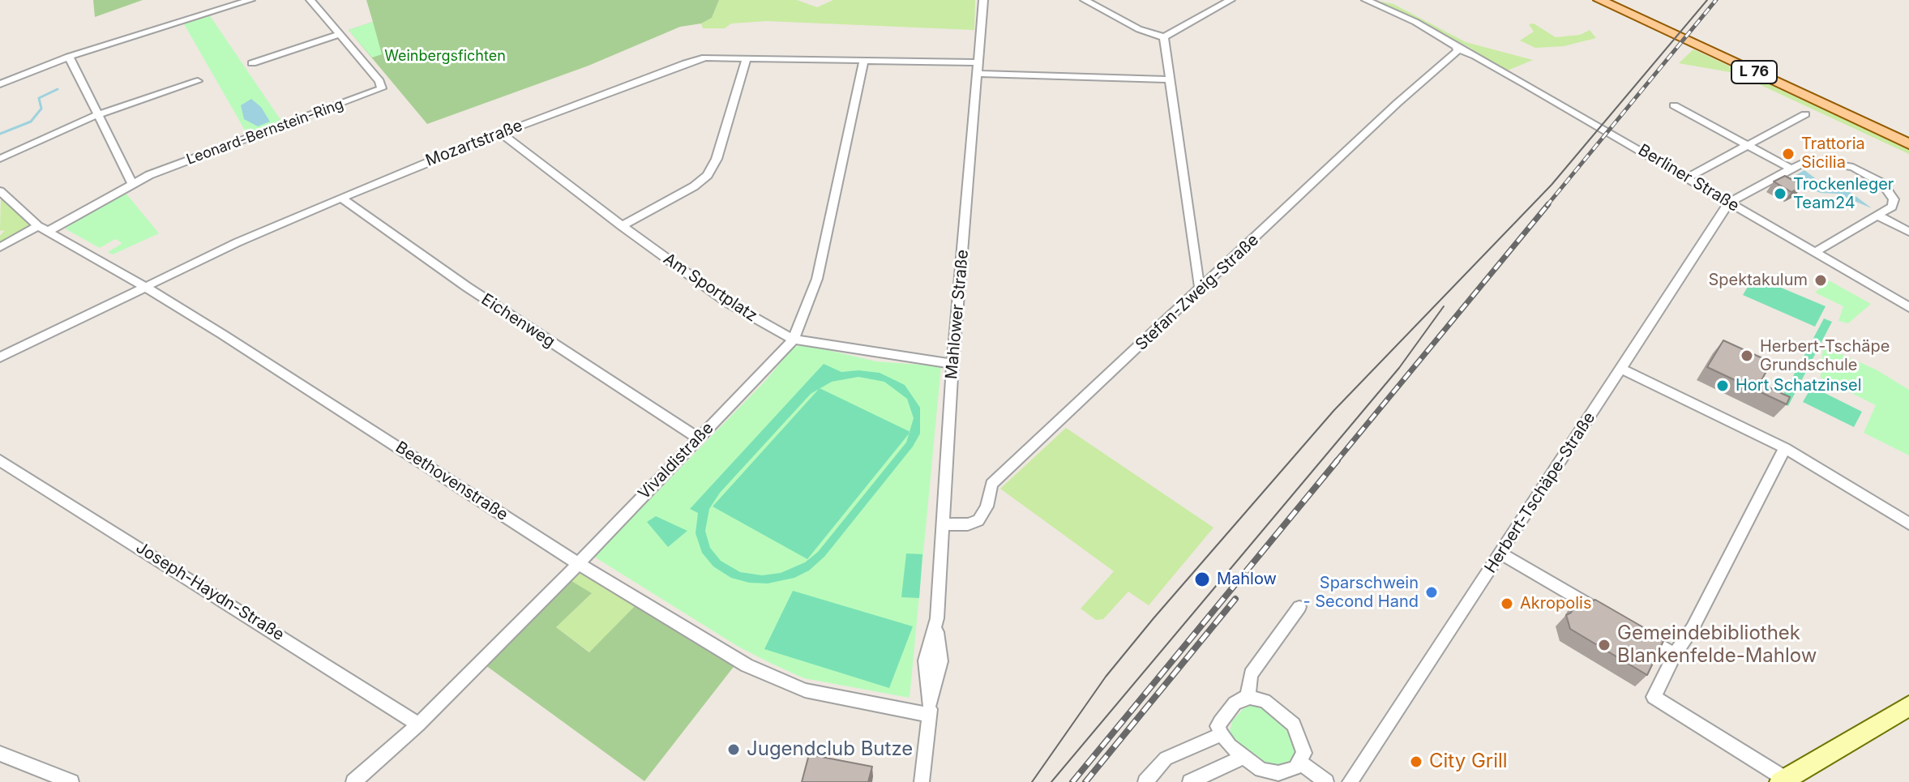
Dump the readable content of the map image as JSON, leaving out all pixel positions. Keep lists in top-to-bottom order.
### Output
{
  "streets": {
    "main road": ["L 76"],
    "street": [
      "Leonard-Bernstein-Ring",
      "Mozartstraße",
      "Berliner Straße",
      "Am Sportplatz",
      "Stefan-Zweig-Straße",
      "Mahlower Straße",
      "Eichenweg",
      "Vivaldistraße",
      "Beethovenstraße",
      "Herbert-Tschäpe-Straße",
      "Joseph-Haydn-Straße"
    ]
  },
  "crossings": [
    ["Leonard-Bernstein-Ring", "Beethovenstraße"],
    ["Mozartstraße", "Am Sportplatz"],
    ["Mozartstraße", "Mahlower Straße"],
    ["Mozartstraße", "Eichenweg"],
    ["Mozartstraße", "Vivaldistraße"],
    ["Mozartstraße", "Beethovenstraße"],
    ["Berliner Straße", "Stefan-Zweig-Straße"],
    ["Berliner Straße", "Herbert-Tschäpe-Straße"],
    ["Am Sportplatz", "Mahlower Straße"],
    ["Am Sportplatz", "Vivaldistraße"],
    ["Stefan-Zweig-Straße", "Mahlower Straße"],
    ["Mahlower Straße", "Beethovenstraße"],
    ["Eichenweg", "Vivaldistraße"],
    ["Vivaldistraße", "Beethovenstraße"],
    ["Vivaldistraße", "Joseph-Haydn-Straße"]
  ],
  "parks": ["Weinbergsfichten"],
  "places": [
    "Trattoria Sicilia",
    "Trockenleger Team24",
    "Spektakulum",
    "Herbert-Tschäpe Grundschule",
    "Hort Schatzinsel",
    "Mahlow",
    "Sparschwein - Second Hand",
    "Akropolis",
    "Gemeindebibliothek Blankenfelde-Mahlow",
    "Jugendclub Butze",
    "City Grill"
  ]
}
